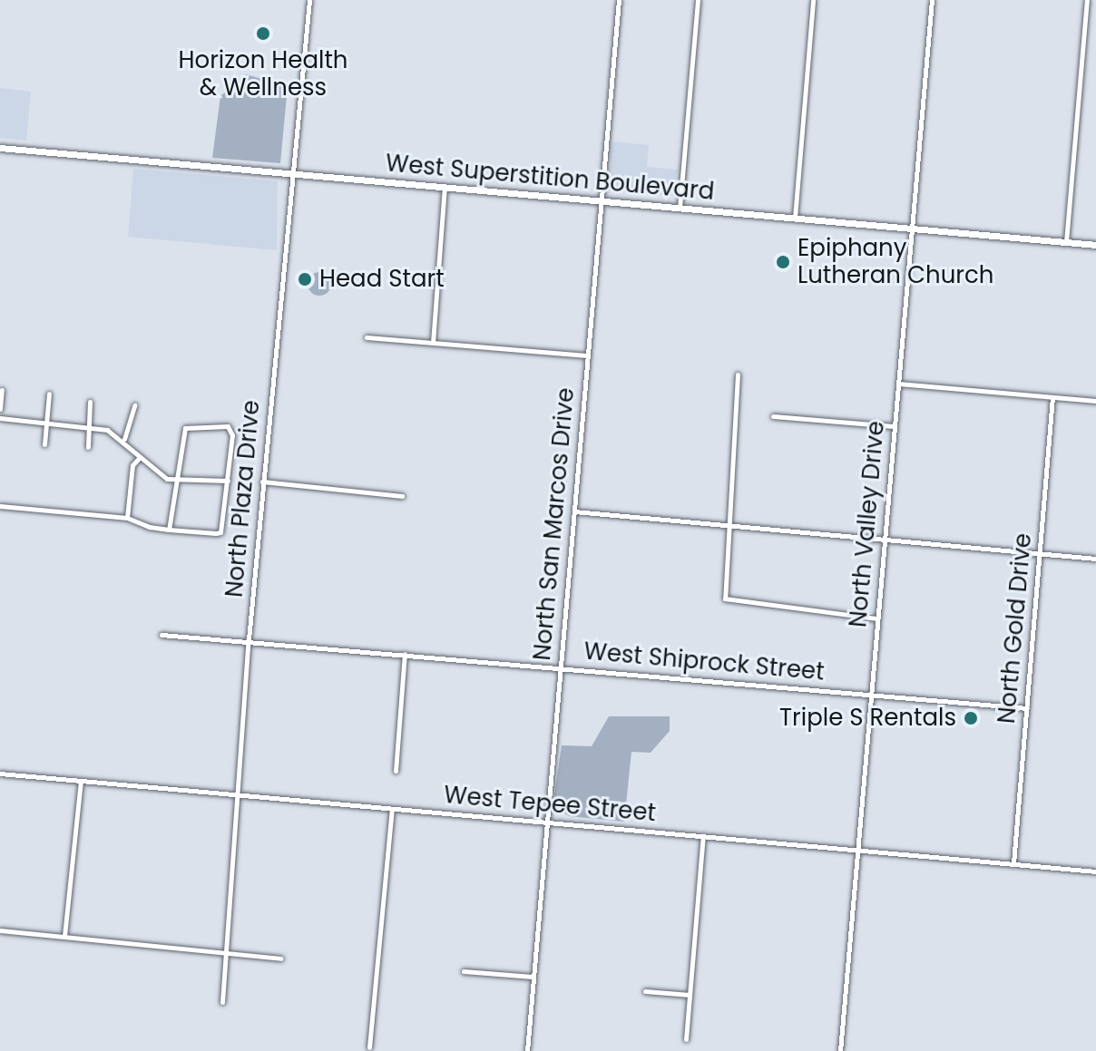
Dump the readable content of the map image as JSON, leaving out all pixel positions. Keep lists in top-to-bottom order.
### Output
{
  "streets": {
    "main road": ["West Superstition Boulevard"],
    "street": [
      "North Plaza Drive",
      "North San Marcos Drive",
      "North Valley Drive",
      "North Gold Drive",
      "West Shiprock Street",
      "West Tepee Street"
    ]
  },
  "crossings": [
    ["West Superstition Boulevard", "North Plaza Drive"],
    ["West Superstition Boulevard", "North San Marcos Drive"],
    ["West Superstition Boulevard", "North Valley Drive"],
    ["North Plaza Drive", "West Shiprock Street"],
    ["North Plaza Drive", "West Tepee Street"],
    ["North San Marcos Drive", "West Shiprock Street"],
    ["North San Marcos Drive", "West Tepee Street"],
    ["North Valley Drive", "West Shiprock Street"],
    ["North Valley Drive", "West Tepee Street"],
    ["North Gold Drive", "West Shiprock Street"],
    ["North Gold Drive", "West Tepee Street"]
  ],
  "places": [
    "Horizon Health & Wellness",
    "Epiphany Lutheran Church",
    "Head Start",
    "Triple S Rentals"
  ]
}
